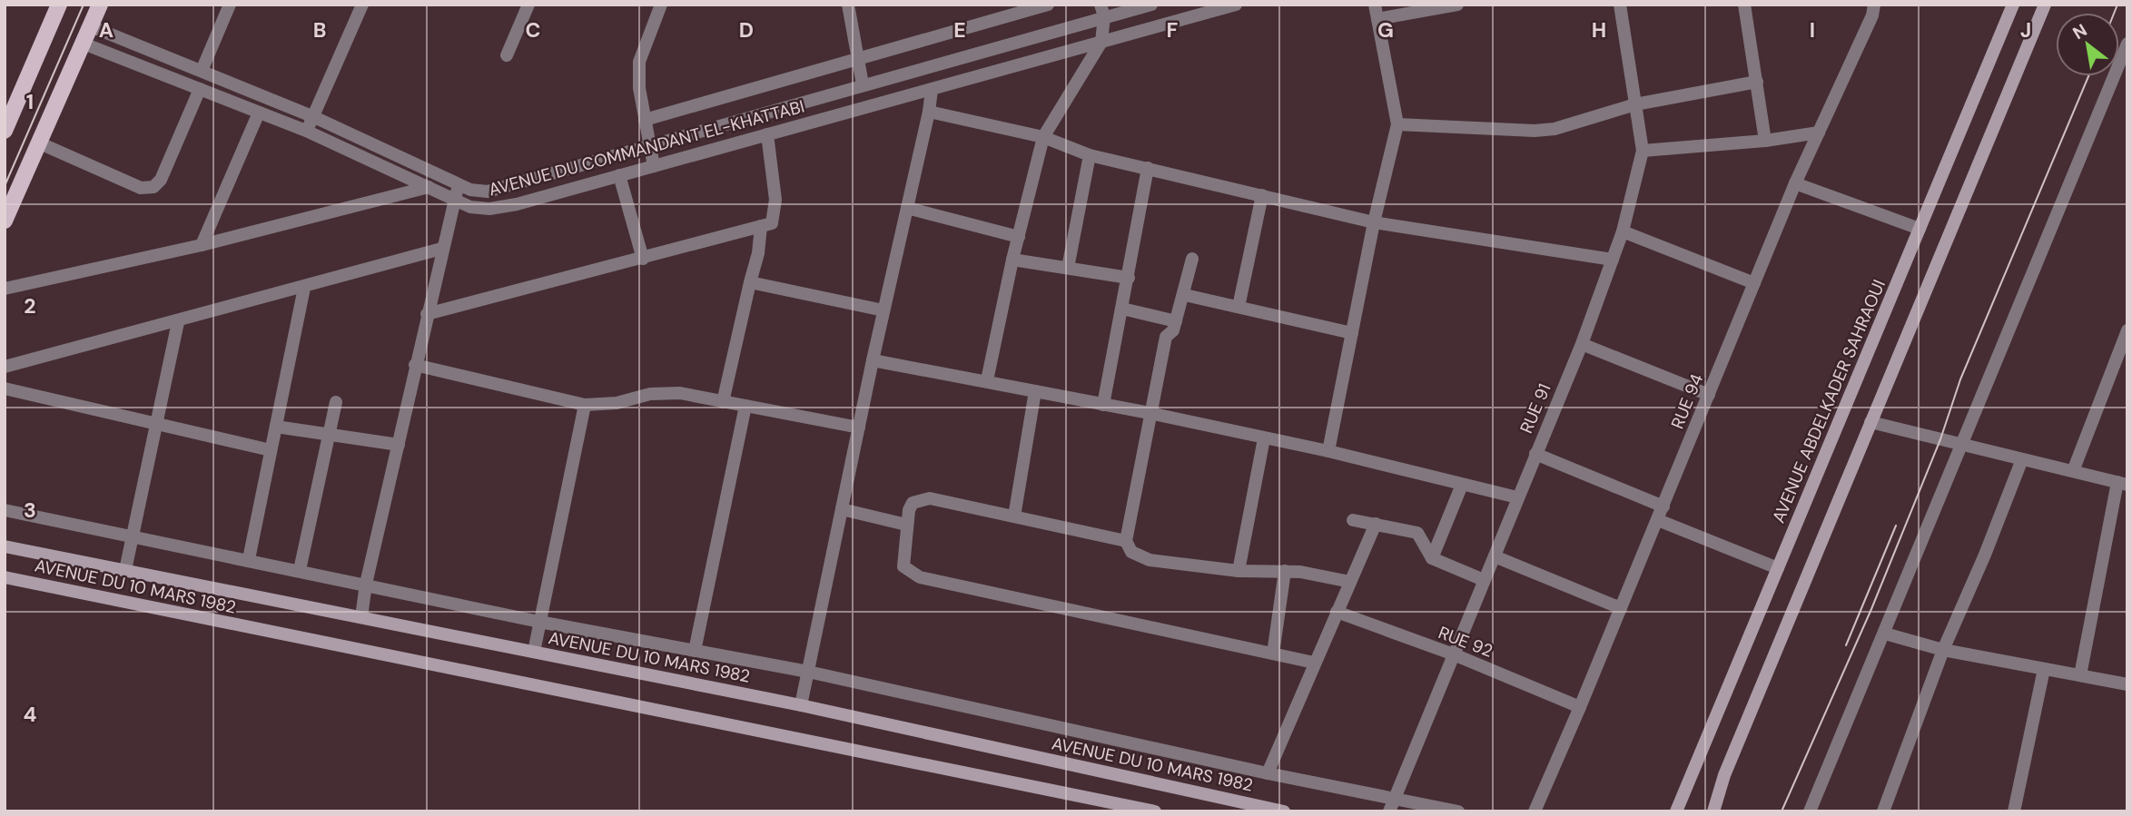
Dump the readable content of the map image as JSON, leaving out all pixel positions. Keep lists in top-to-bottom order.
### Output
{
  "streets": {
    "main road": ["AVENUE ABDELKADER SAHRAOUI", "AVENUE DU 10 MARS 1982"],
    "street": [
      "AVENUE DU COMMANDANT EL-KHATTABI",
      "RUE 94",
      "RUE 91",
      "RUE 92"
    ]
  },
  "crossings": [
    ["RUE 94", "RUE 92"],
    ["RUE 91", "RUE 92"]
  ],
  "north": "top left",
  "grid": {
    "columns": [
      "A",
      "B",
      "C",
      "D",
      "E",
      "F",
      "G",
      "H",
      "I",
      "J"
    ],
    "rows": [
      "1",
      "2",
      "3",
      "4"
    ]
  }
}
